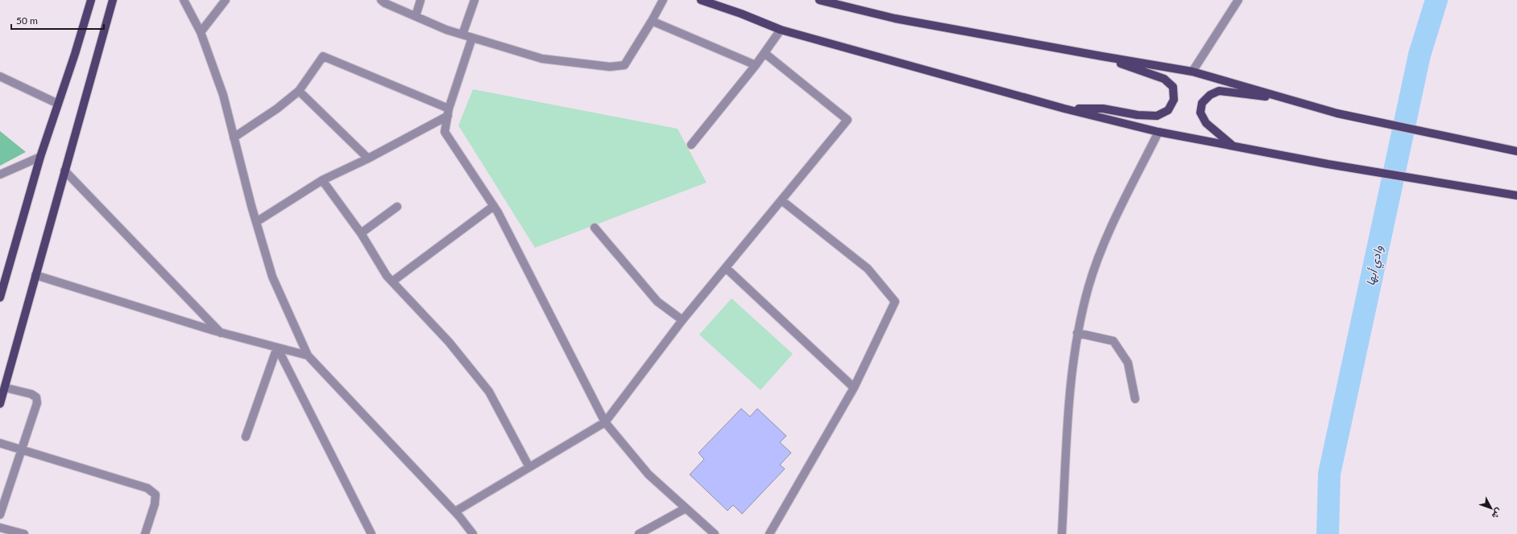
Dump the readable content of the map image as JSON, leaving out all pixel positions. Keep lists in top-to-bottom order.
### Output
{
  "water": ["وادي أبها"],
  "scale_bar": "50 m",
  "north": "bottom right"
}
